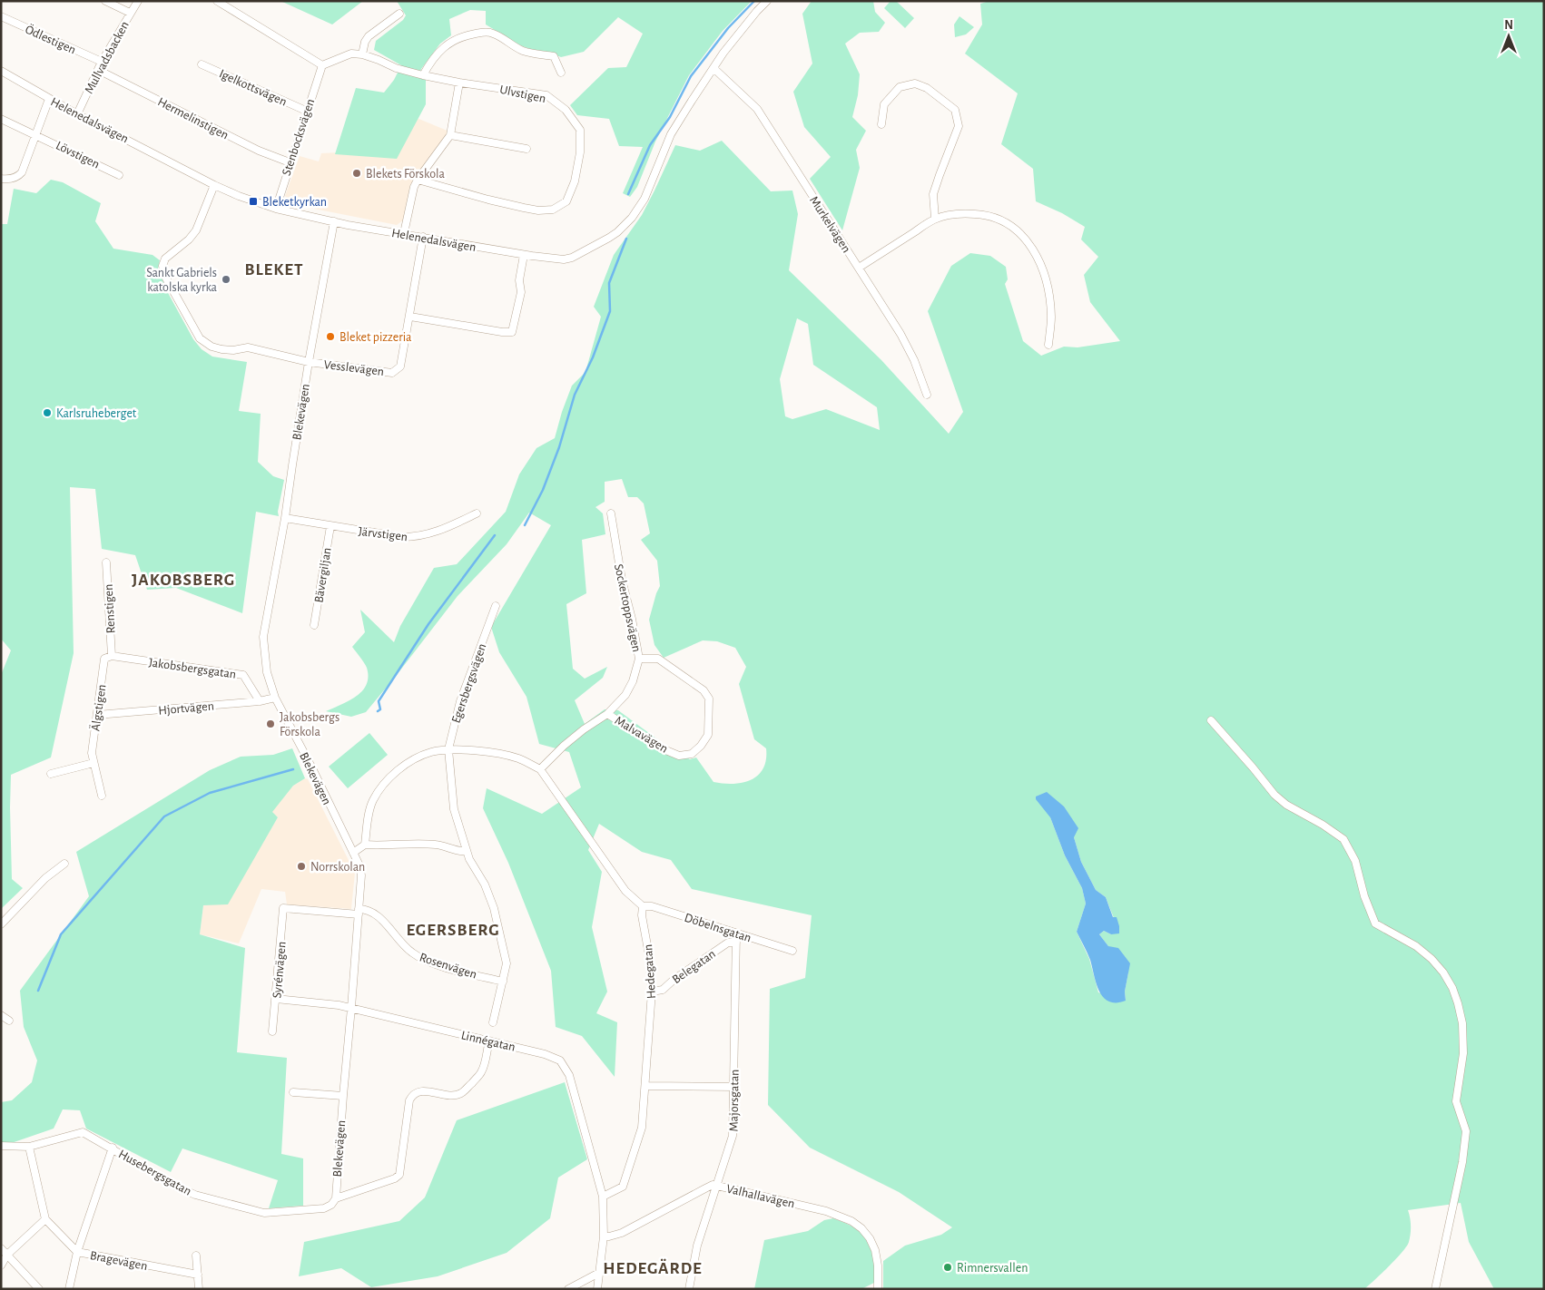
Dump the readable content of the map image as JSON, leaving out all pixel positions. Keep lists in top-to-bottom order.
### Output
{
  "streets": {
    "street": [
      "Ödlestigen",
      "Mullvadsbacken",
      "Igelkottsvägen",
      "Ulvstigen",
      "Hermelinstigen",
      "Helenedalsvägen",
      "Stenbocksvägen",
      "Lövstigen",
      "Murkelvägen",
      "Vesslevägen",
      "Blekevägen",
      "Järvstigen",
      "Bävergiljan",
      "Sockertoppsvägen",
      "Renstigen",
      "Jakobsbergsgatan",
      "Egersbergsvägen",
      "Älgstigen",
      "Hjortvägen",
      "Malvavägen",
      "Döbelnsgatan",
      "Rosenvägen",
      "Belegatan",
      "Syrénvägen",
      "Hedegatan",
      "Linnégatan",
      "Majorsgatan",
      "Husebergsgatan",
      "Valhallavägen",
      "Bragevägen"
    ]
  },
  "crossings": [
    ["Ödlestigen", "Mullvadsbacken"],
    ["Mullvadsbacken", "Hermelinstigen"],
    ["Mullvadsbacken", "Helenedalsvägen"],
    ["Igelkottsvägen", "Stenbocksvägen"],
    ["Hermelinstigen", "Stenbocksvägen"],
    ["Helenedalsvägen", "Stenbocksvägen"],
    ["Helenedalsvägen", "Murkelvägen"],
    ["Helenedalsvägen", "Vesslevägen"],
    ["Helenedalsvägen", "Blekevägen"],
    ["Vesslevägen", "Blekevägen"],
    ["Blekevägen", "Järvstigen"],
    ["Blekevägen", "Hjortvägen"],
    ["Blekevägen", "Rosenvägen"],
    ["Blekevägen", "Linnégatan"],
    ["Blekevägen", "Husebergsgatan"],
    ["Järvstigen", "Bävergiljan"],
    ["Sockertoppsvägen", "Malvavägen"],
    ["Renstigen", "Jakobsbergsgatan"],
    ["Renstigen", "Älgstigen"],
    ["Jakobsbergsgatan", "Älgstigen"],
    ["Jakobsbergsgatan", "Hjortvägen"],
    ["Egersbergsvägen", "Rosenvägen"],
    ["Älgstigen", "Hjortvägen"],
    ["Döbelnsgatan", "Hedegatan"],
    ["Döbelnsgatan", "Majorsgatan"],
    ["Rosenvägen", "Syrénvägen"],
    ["Belegatan", "Hedegatan"],
    ["Belegatan", "Majorsgatan"],
    ["Syrénvägen", "Linnégatan"],
    ["Hedegatan", "Linnégatan"],
    ["Majorsgatan", "Valhallavägen"]
  ],
  "districts": [
    "BLEKET",
    "JAKOBSBERG",
    "EGERSBERG",
    "HEDEGÄRDE"
  ],
  "places": {
    "other": [
      "Blekets Förskola",
      "Sankt Gabriels katolska kyrka",
      "Bleket pizzeria",
      "Karlsruheberget",
      "Jakobsbergs Förskola",
      "Norrskolan",
      "Rimnersvallen"
    ],
    "transit": ["Bleketkyrkan"]
  },
  "north": "top"
}
